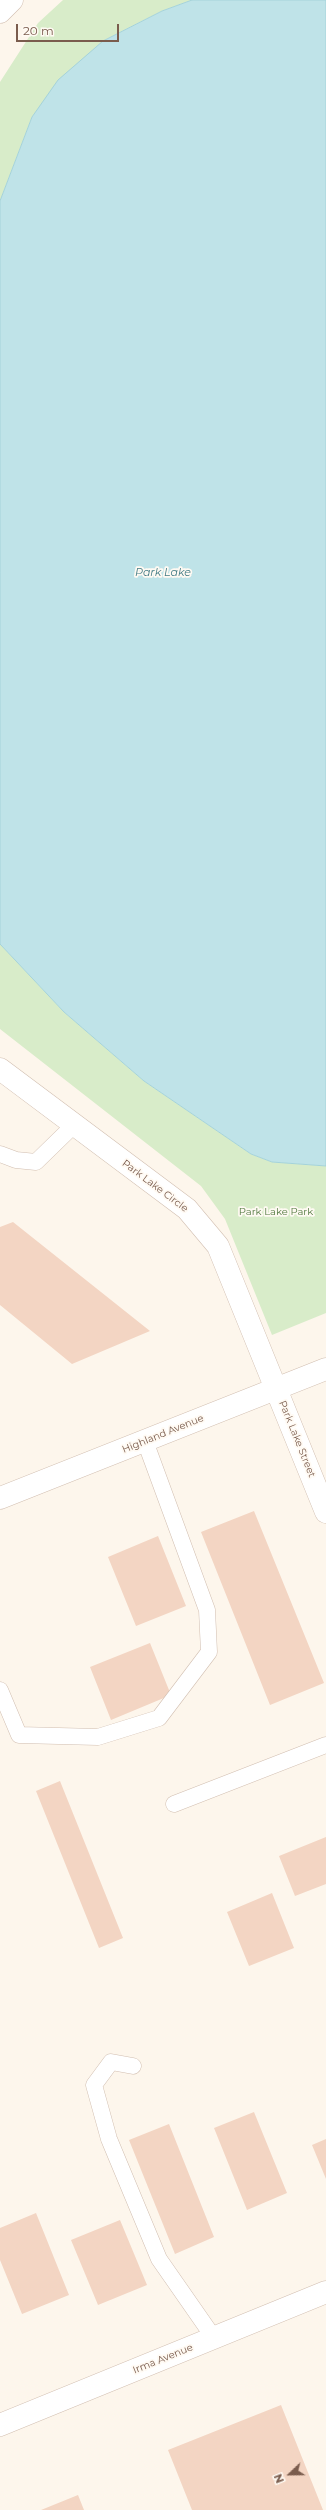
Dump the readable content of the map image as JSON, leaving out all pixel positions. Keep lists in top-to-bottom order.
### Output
{
  "streets": {
    "street": [
      "Park Lake Circle",
      "Highland Avenue",
      "Park Lake Street",
      "Irma Avenue"
    ]
  },
  "crossings": [
    ["Park Lake Circle", "Highland Avenue"],
    ["Park Lake Circle", "Park Lake Street"],
    ["Highland Avenue", "Park Lake Street"]
  ],
  "water": ["Park Lake"],
  "parks": ["Park Lake Park"],
  "scale_bar": "20 m",
  "north": "left"
}
